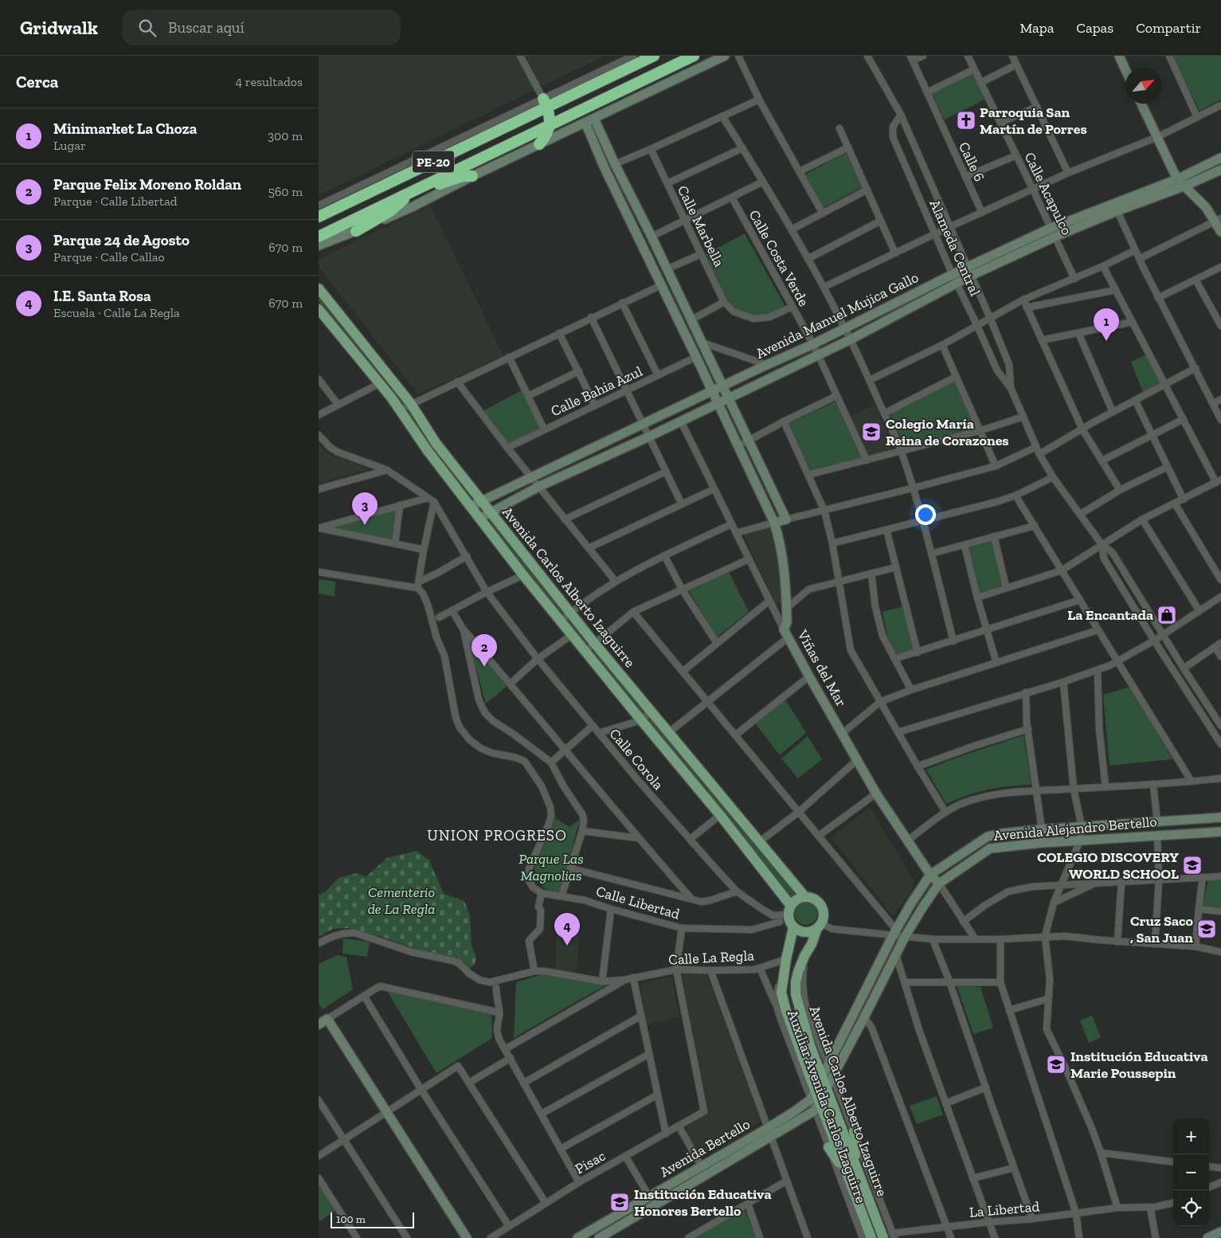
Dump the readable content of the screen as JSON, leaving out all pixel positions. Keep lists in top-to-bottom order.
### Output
{
  "streets": {
    "highway": ["PE-20"],
    "main road": ["Avenida Carlos Alberto Izaguirre"],
    "street": [
      "Calle 6",
      "Calle Acapulco",
      "Calle Marbella",
      "Alameda Central",
      "Calle Costa Verde",
      "Avenida Manuel Mujica Gallo",
      "Calle Bahia Azul",
      "Viñas del Mar",
      "Calle Corola",
      "Avenida Alejandro Bertello",
      "Calle Libertad",
      "Calle La Regla",
      "Auxiliar Avenida Carlos Izaguirre",
      "Avenida Bertello",
      "Pisac",
      "La Libertad"
    ]
  },
  "crossings": [
    ["Calle Acapulco", "Avenida Manuel Mujica Gallo"],
    ["Calle Marbella", "Calle Costa Verde"],
    ["Alameda Central", "Avenida Manuel Mujica Gallo"],
    ["Calle Costa Verde", "Avenida Manuel Mujica Gallo"],
    ["Avenida Manuel Mujica Gallo", "Avenida Carlos Alberto Izaguirre"],
    ["Avenida Manuel Mujica Gallo", "Viñas del Mar"],
    ["Calle Bahia Azul", "Viñas del Mar"],
    ["Avenida Carlos Alberto Izaguirre", "Calle Corola"],
    ["Avenida Carlos Alberto Izaguirre", "Avenida Alejandro Bertello"],
    ["Avenida Carlos Alberto Izaguirre", "Calle La Regla"],
    ["Avenida Carlos Alberto Izaguirre", "Auxiliar Avenida Carlos Izaguirre"],
    ["Avenida Carlos Alberto Izaguirre", "Avenida Bertello"],
    ["Viñas del Mar", "Avenida Alejandro Bertello"],
    ["Calle Corola", "Calle Libertad"],
    ["Avenida Alejandro Bertello", "Auxiliar Avenida Carlos Izaguirre"],
    ["Avenida Alejandro Bertello", "Avenida Bertello"],
    ["Calle La Regla", "Auxiliar Avenida Carlos Izaguirre"],
    ["Calle La Regla", "Pisac"],
    ["Auxiliar Avenida Carlos Izaguirre", "Avenida Bertello"],
    ["Auxiliar Avenida Carlos Izaguirre", "La Libertad"]
  ],
  "districts": ["UNION PROGRESO"],
  "parks": ["Parque Las Magnolias", "Cementerio de La Regla"],
  "places": {
    "church": ["Parroquia San Martín de Porres"],
    "school or university": [
      "Colegio María Reina de Corazones",
      "COLEGIO DISCOVERY WORLD SCHOOL",
      "Cruz Saco , San Juan",
      "Institución Educativa Marie Poussepin",
      "Institución Educativa Honores Bertello"
    ],
    "shop": ["La Encantada"]
  },
  "scale_bar": "100 m",
  "north": "top right",
  "page": {
    "header": "Gridwalk",
    "search": "Buscar aquí",
    "nav": ["Mapa", "Capas", "Compartir"],
    "heading": ["Cerca", "4 resultados"],
    "list": [
      {
        "mark": "1",
        "name": "Minimarket La Choza",
        "note": "Lugar",
        "value": "300 m"
      },
      {
        "mark": "2",
        "name": "Parque Felix Moreno Roldan",
        "note": "Parque · Calle Libertad",
        "value": "560 m"
      },
      {
        "mark": "3",
        "name": "Parque 24 de Agosto",
        "note": "Parque · Calle Callao",
        "value": "670 m"
      },
      {
        "mark": "4",
        "name": "I.E. Santa Rosa",
        "note": "Escuela · Calle La Regla",
        "value": "670 m"
      }
    ],
    "pins": [
      "1",
      "3",
      "2",
      "4"
    ],
    "map_buttons": ["+", "−"],
    "scale": "100 m"
  }
}
